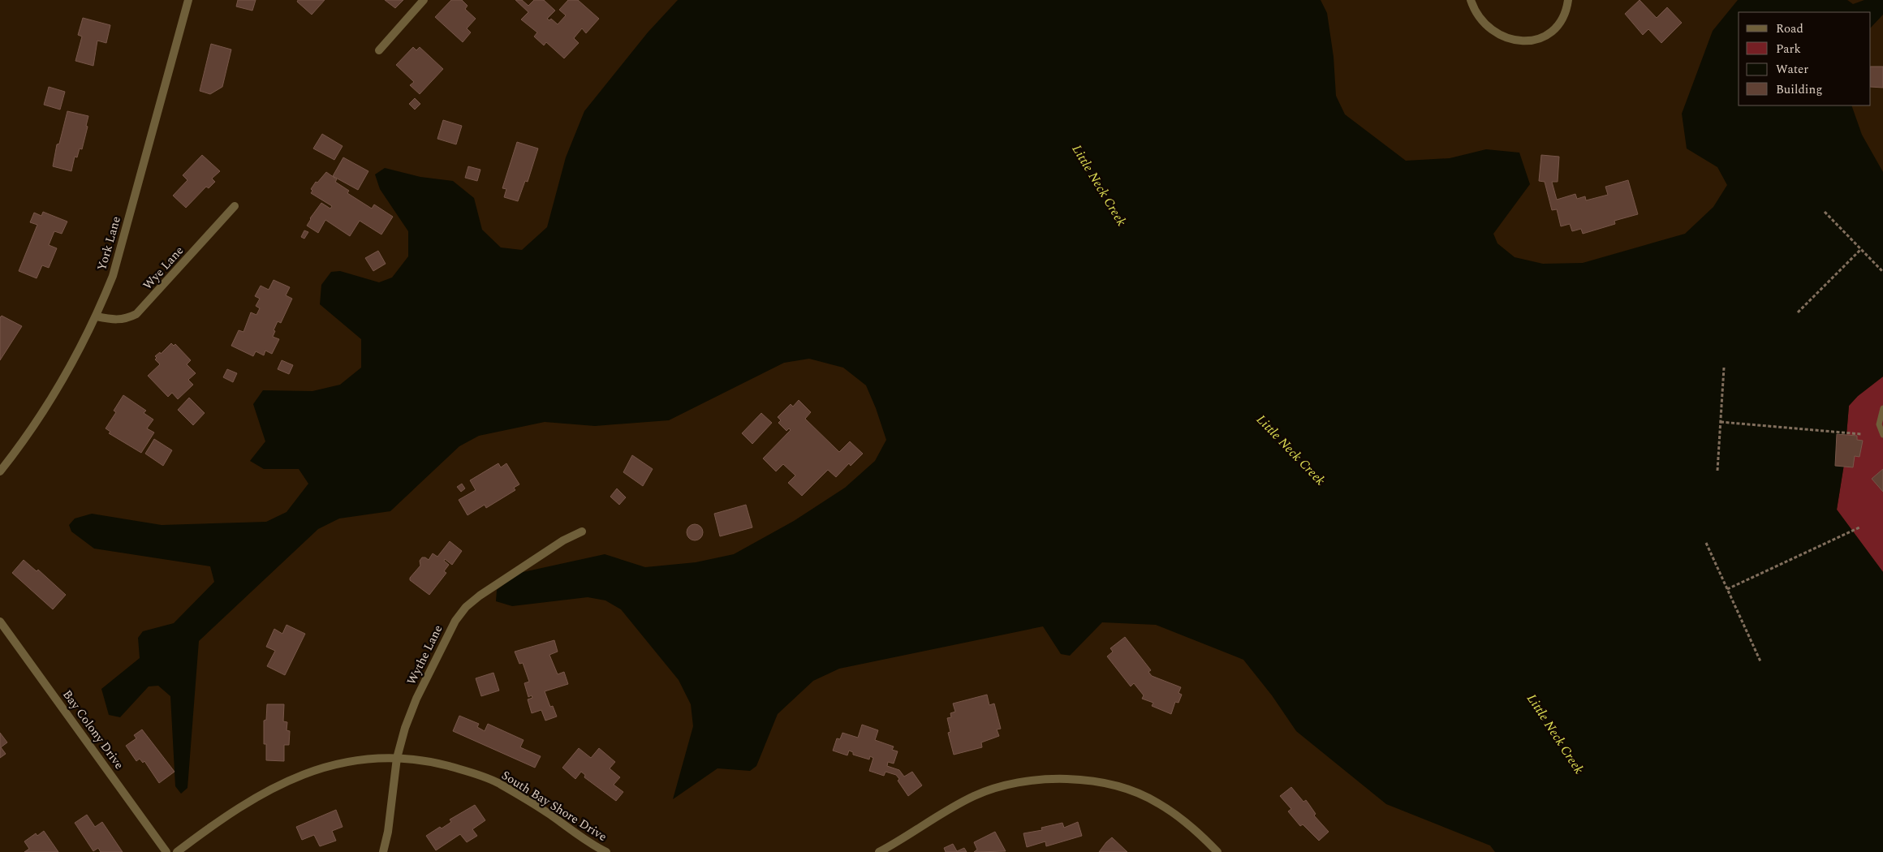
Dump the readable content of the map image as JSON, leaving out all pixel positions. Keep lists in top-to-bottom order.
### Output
{
  "streets": {
    "street": [
      "York Lane",
      "Wye Lane",
      "Wythe Lane",
      "Bay Colony Drive",
      "South Bay Shore Drive"
    ]
  },
  "crossings": [
    ["York Lane", "Wye Lane"],
    ["Wythe Lane", "South Bay Shore Drive"]
  ],
  "water": ["Little Neck Creek"],
  "legend": [
    "Road",
    "Park",
    "Water",
    "Building"
  ]
}
